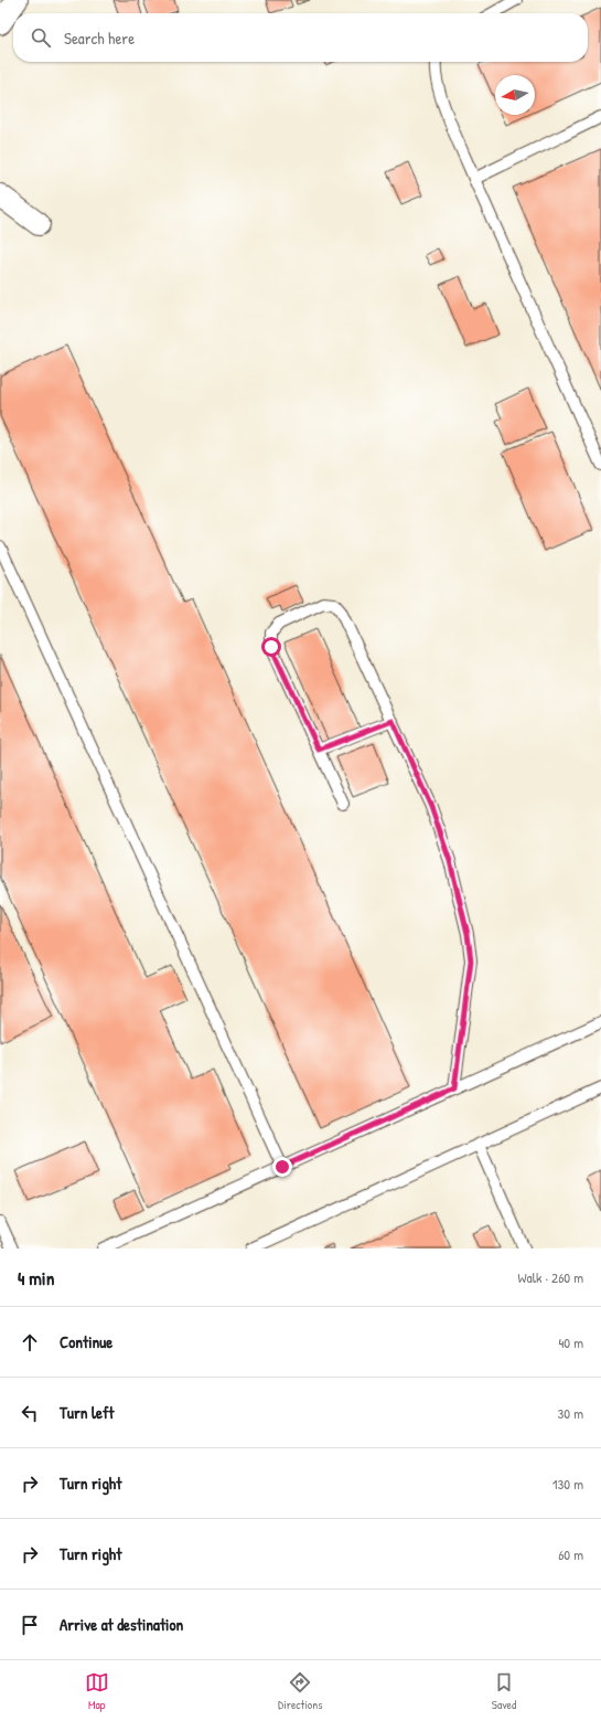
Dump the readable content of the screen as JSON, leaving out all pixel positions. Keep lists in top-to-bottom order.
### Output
{
  "north": "left",
  "page": {
    "search": "Search here",
    "heading": ["4 min", "Walk · 260 m"],
    "list": [
      ["Continue", "40 m"],
      ["Turn left", "30 m"],
      ["Turn right", "130 m"],
      ["Turn right", "60 m"],
      "Arrive at destination"
    ],
    "nav": ["Map", "Directions", "Saved"]
  }
}
